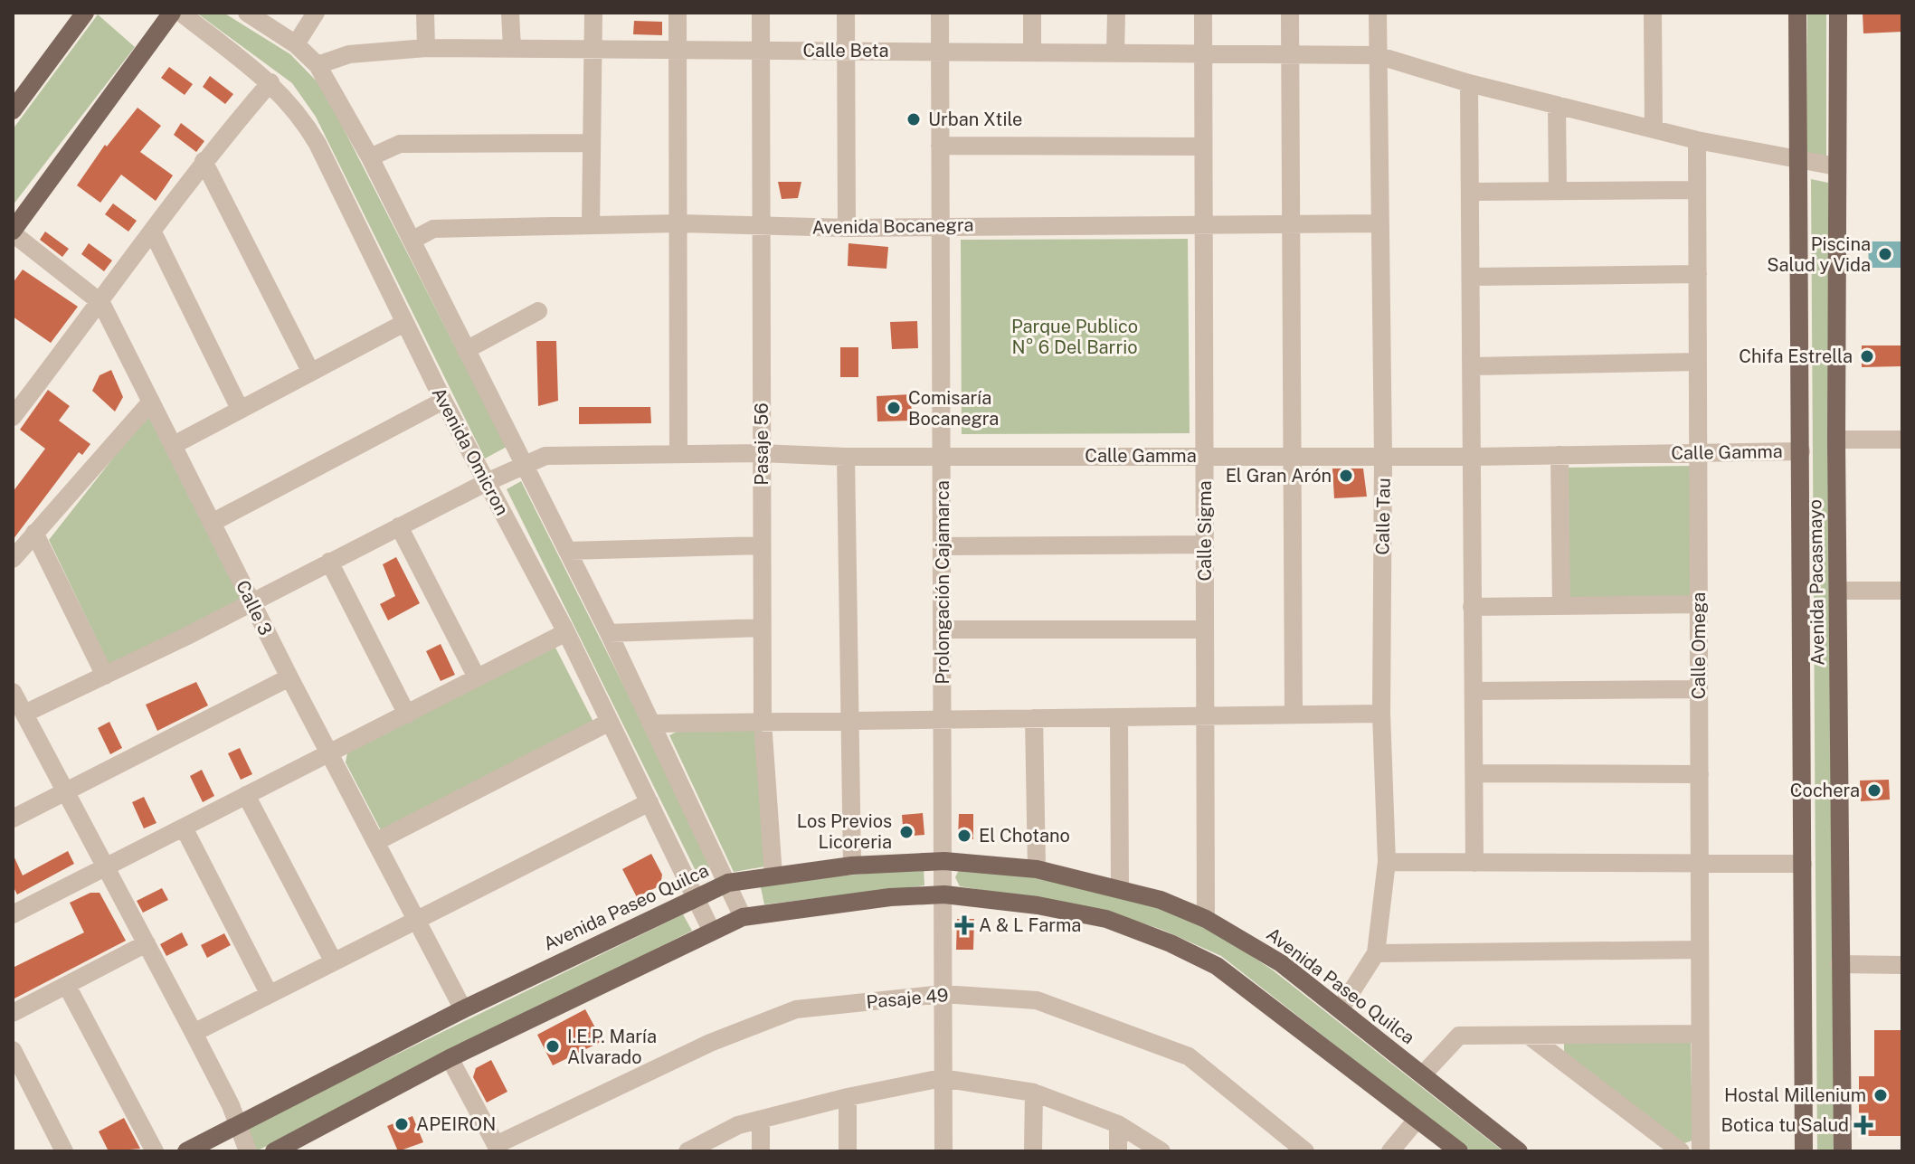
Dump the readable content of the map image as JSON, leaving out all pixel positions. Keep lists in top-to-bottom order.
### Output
{
  "streets": {
    "main road": ["Avenida Pacasmayo", "Avenida Paseo Quilca"],
    "street": [
      "Calle Beta",
      "Avenida Bocanegra",
      "Pasaje 56",
      "Avenida Omicron",
      "Calle Gamma",
      "Calle Tau",
      "Calle Sigma",
      "Prolongación Cajamarca",
      "Calle 3",
      "Calle Omega",
      "Pasaje 49"
    ]
  },
  "crossings": [
    ["Calle Beta", "Pasaje 56"],
    ["Calle Beta", "Calle Tau"],
    ["Calle Beta", "Calle Sigma"],
    ["Calle Beta", "Prolongación Cajamarca"],
    ["Calle Beta", "Avenida Pacasmayo"],
    ["Calle Beta", "Calle Omega"],
    ["Avenida Bocanegra", "Pasaje 56"],
    ["Avenida Bocanegra", "Calle Tau"],
    ["Avenida Bocanegra", "Calle Sigma"],
    ["Avenida Bocanegra", "Prolongación Cajamarca"],
    ["Pasaje 56", "Calle Gamma"],
    ["Pasaje 56", "Avenida Paseo Quilca"],
    ["Avenida Omicron", "Calle Gamma"],
    ["Avenida Omicron", "Avenida Paseo Quilca"],
    ["Calle Gamma", "Calle Tau"],
    ["Calle Gamma", "Calle Sigma"],
    ["Calle Gamma", "Prolongación Cajamarca"],
    ["Calle Gamma", "Avenida Pacasmayo"],
    ["Calle Gamma", "Calle 3"],
    ["Calle Gamma", "Calle Omega"],
    ["Calle Tau", "Avenida Paseo Quilca"],
    ["Calle Sigma", "Avenida Paseo Quilca"],
    ["Prolongación Cajamarca", "Avenida Paseo Quilca"],
    ["Prolongación Cajamarca", "Pasaje 49"],
    ["Calle 3", "Avenida Paseo Quilca"]
  ],
  "parks": ["Parque Publico N° 6 Del Barrio"],
  "places": {
    "other": [
      "Urban Xtile",
      "Piscina Salud y Vida",
      "Chifa Estrella",
      "Comisaría Bocanegra",
      "El Gran Arón",
      "Cochera",
      "Los Previos Licoreria",
      "El Chotano",
      "I.E.P. María Alvarado",
      "Hostal Millenium",
      "APEIRON"
    ],
    "health": ["A & L Farma", "Botica tu Salud"]
  }
}
